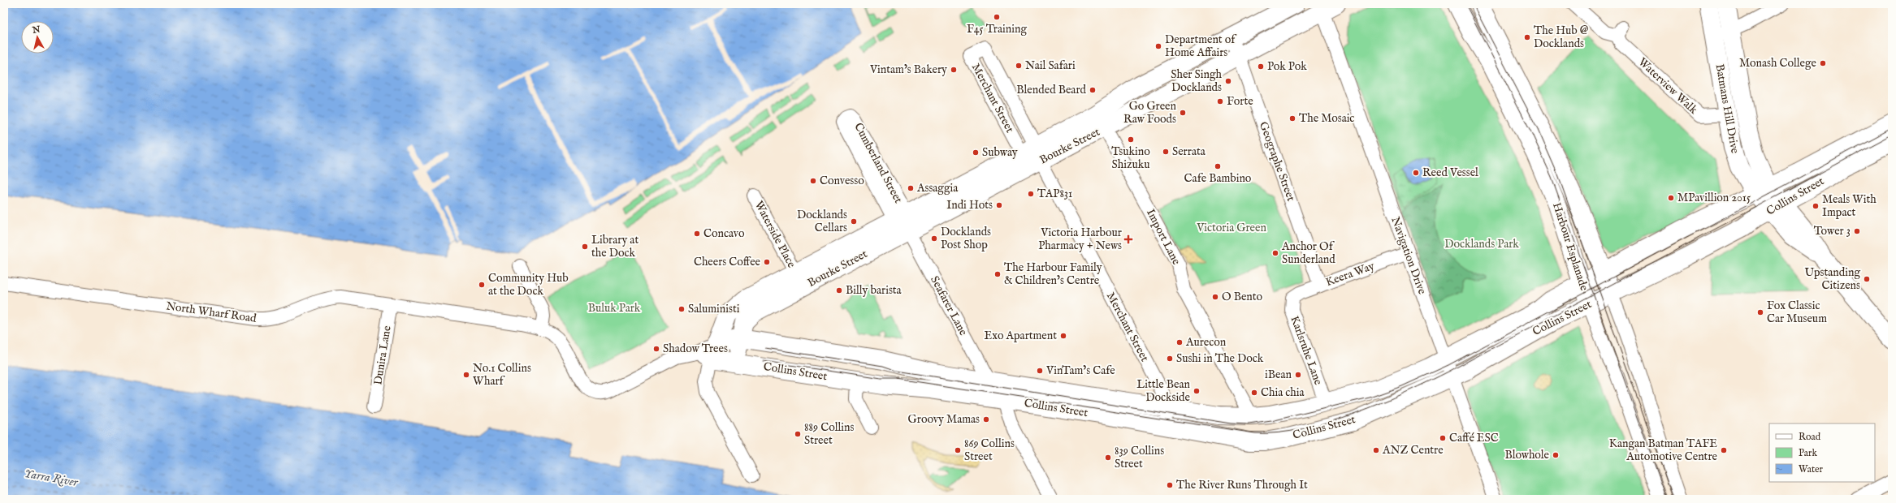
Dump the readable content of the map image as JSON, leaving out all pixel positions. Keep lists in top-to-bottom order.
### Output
{
  "streets": {
    "street": [
      "Waterview Walk",
      "Merchant Street",
      "Batmans Hill Drive",
      "Bourke Street",
      "Geographe Street",
      "Cumberland Street",
      "Collins Street",
      "Waterside Place",
      "Import Lane",
      "Harbour Esplanade",
      "Navigation Drive",
      "Keera Way",
      "Seafarer Lane",
      "North Wharf Road",
      "Karlsruhe Lane",
      "Dunira Lane"
    ]
  },
  "crossings": [
    ["Waterview Walk", "Batmans Hill Drive"],
    ["Merchant Street", "Bourke Street"],
    ["Merchant Street", "Collins Street"],
    ["Batmans Hill Drive", "Collins Street"],
    ["Bourke Street", "Geographe Street"],
    ["Bourke Street", "Cumberland Street"],
    ["Bourke Street", "Collins Street"],
    ["Bourke Street", "Waterside Place"],
    ["Bourke Street", "Import Lane"],
    ["Bourke Street", "Navigation Drive"],
    ["Bourke Street", "Seafarer Lane"],
    ["Geographe Street", "Keera Way"],
    ["Cumberland Street", "Seafarer Lane"],
    ["Collins Street", "Import Lane"],
    ["Collins Street", "Harbour Esplanade"],
    ["Collins Street", "Navigation Drive"],
    ["Collins Street", "Seafarer Lane"],
    ["Collins Street", "North Wharf Road"],
    ["Collins Street", "Karlsruhe Lane"],
    ["Navigation Drive", "Keera Way"],
    ["Keera Way", "Karlsruhe Lane"],
    ["North Wharf Road", "Dunira Lane"]
  ],
  "water": ["Yarra River"],
  "parks": ["Victoria Green", "Docklands Park", "Buluk Park"],
  "places": {
    "other": [
      "F45 Training",
      "The Hub @ Docklands",
      "Department of Home Affairs",
      "Monash College",
      "Nail Safari",
      "Pok Pok",
      "Vintam’s Bakery",
      "Sher Singh Docklands",
      "Blended Beard",
      "Forte",
      "Go Green Raw Foods",
      "The Mosaic",
      "Tsukino Shizuku",
      "Serrata",
      "Subway",
      "Cafe Bambino",
      "Reed Vessel",
      "Convesso",
      "Assaggia",
      "TAP831",
      "MPavillion 2015",
      "Indi Hots",
      "Meals With Impact",
      "Docklands Cellars",
      "Tower 3",
      "Concavo",
      "Docklands Post Shop",
      "Library at the Dock",
      "Anchor Of Sunderland",
      "Cheers Coffee",
      "The Harbour Family & Children’s Centre",
      "Upstanding Citizens",
      "Community Hub at the Dock",
      "Billy barista",
      "O Bento",
      "Saluministi",
      "Fox Classic Car Museum",
      "Exo Apartment",
      "Aurecon",
      "Shadow Trees",
      "Sushi in The Dock",
      "VinTam’s Cafe",
      "No.1 Collins Wharf",
      "iBean",
      "Little Bean Dockside",
      "Chia chia",
      "Groovy Mamas",
      "889 Collins Street",
      "Caffé ESC",
      "869 Collins Street",
      "ANZ Centre",
      "Kangan Batman TAFE Automotive Centre",
      "Blowhole",
      "839 Collins Street",
      "The River Runs Through It"
    ],
    "health": ["Victoria Harbour Pharmacy + News"]
  },
  "legend": ["Road", "Park", "Water"],
  "north": "top"
}
